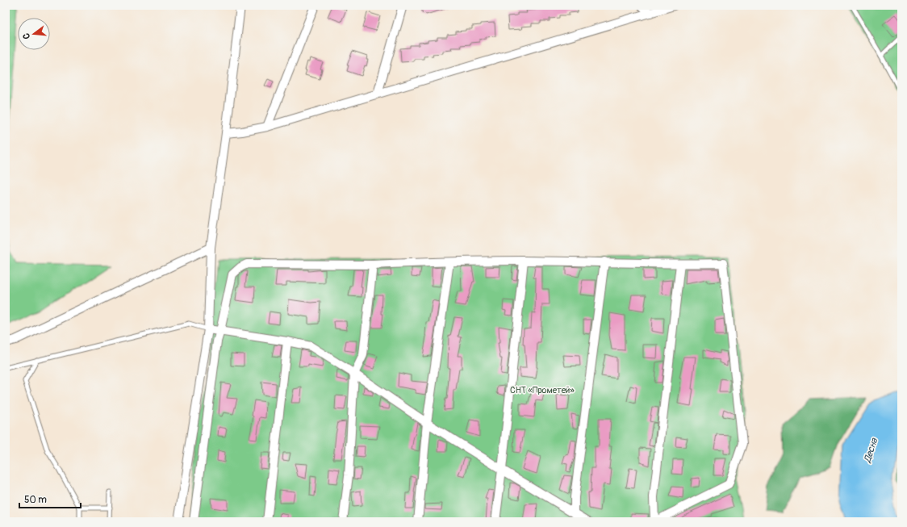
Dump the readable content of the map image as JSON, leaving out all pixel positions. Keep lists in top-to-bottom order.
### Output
{
  "water": ["Десна"],
  "parks": ["СНТ «Прометей»"],
  "scale_bar": "50 m",
  "north": "left"
}
